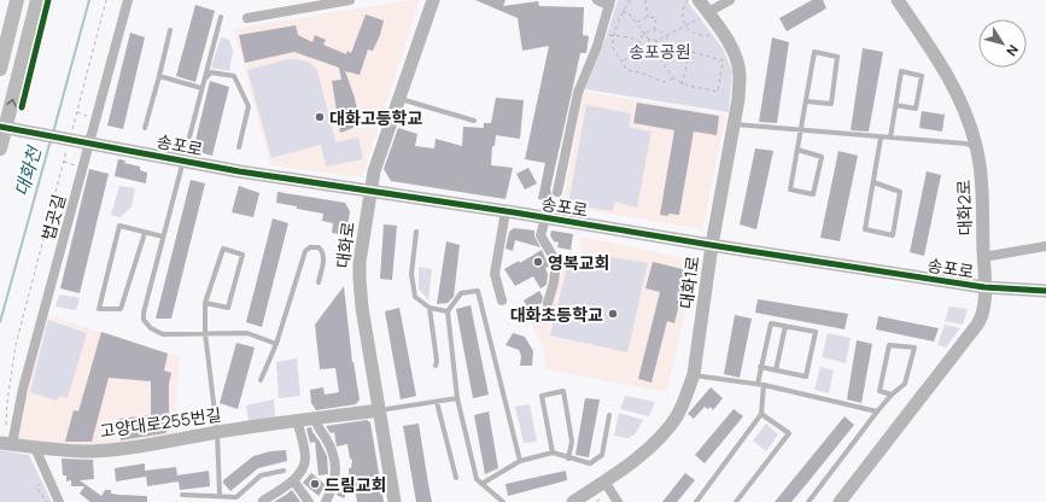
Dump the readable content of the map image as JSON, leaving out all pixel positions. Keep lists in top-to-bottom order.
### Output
{
  "streets": {
    "street": [
      "송포로",
      "대화2로",
      "법곳길",
      "대화로",
      "대화1로",
      "고양대로255번길"
    ]
  },
  "crossings": [
    ["송포로", "대화2로"],
    ["송포로", "법곳길"],
    ["송포로", "대화로"],
    ["송포로", "대화1로"],
    ["법곳길", "고양대로255번길"],
    ["대화로", "고양대로255번길"]
  ],
  "water": ["대화천"],
  "parks": ["송포공원"],
  "places": [
    "대화고등학교",
    "영복교회",
    "대화초등학교",
    "드림교회"
  ],
  "north": "bottom right"
}
